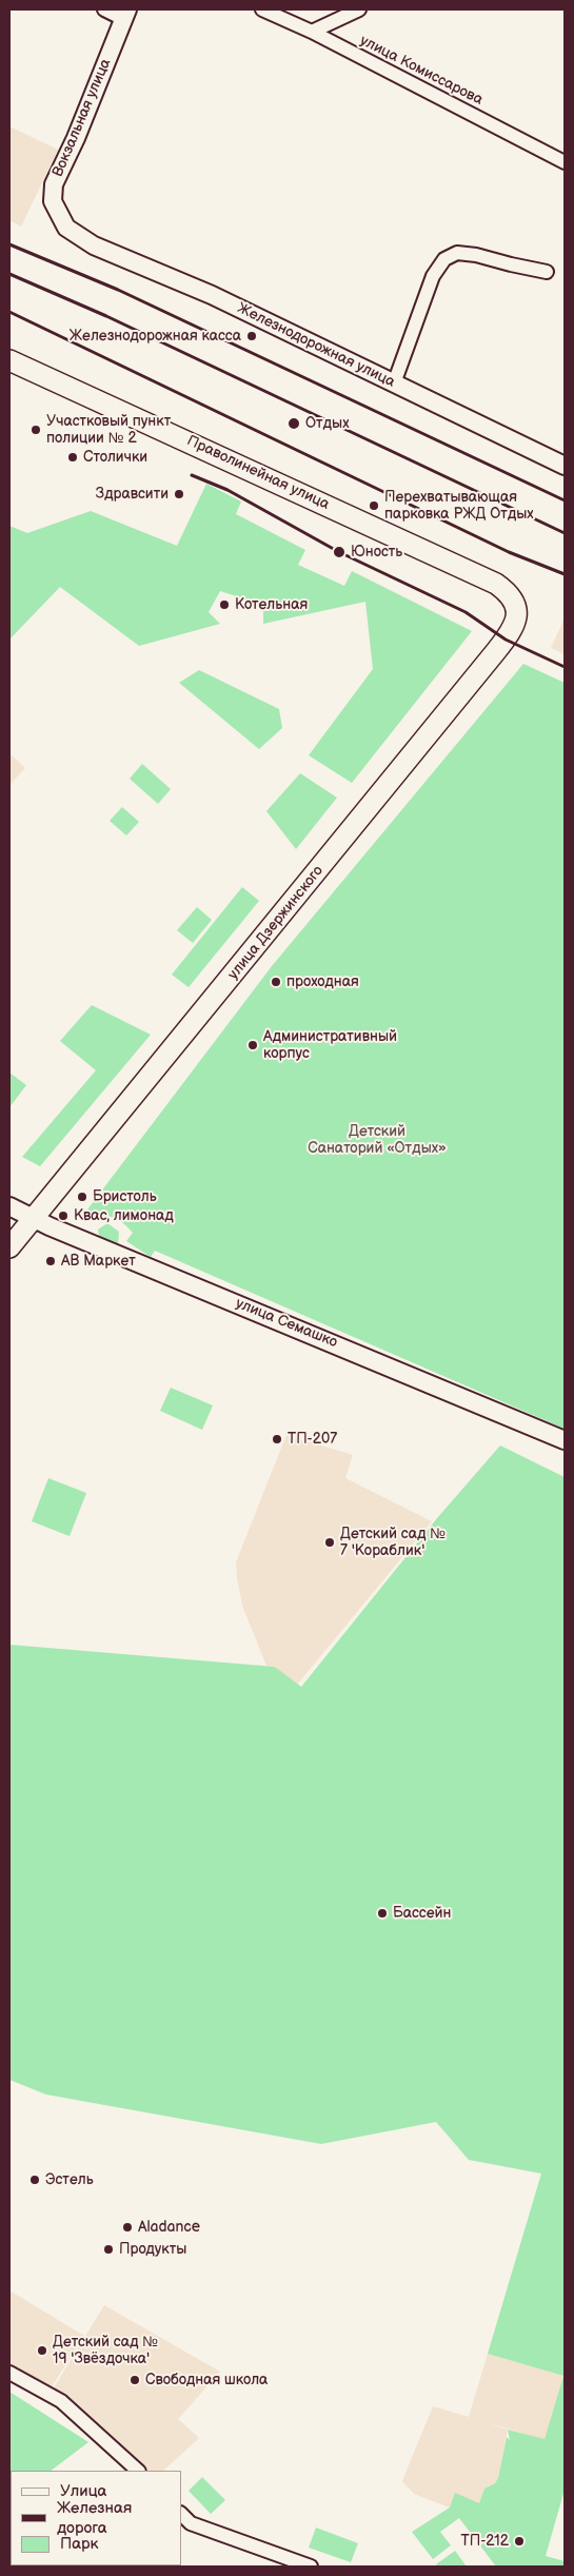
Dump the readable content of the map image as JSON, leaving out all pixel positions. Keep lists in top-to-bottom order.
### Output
{
  "streets": {
    "main road": ["Праволинейная улица", "улица Дзержинского"],
    "street": [
      "улица Комиссарова",
      "Вокзальная улица",
      "Железнодорожная улица",
      "улица Семашко"
    ]
  },
  "crossings": [
    ["Вокзальная улица", "Железнодорожная улица"],
    ["Праволинейная улица", "улица Дзержинского"],
    ["улица Дзержинского", "улица Семашко"]
  ],
  "parks": ["Детский Санаторий «Отдых»"],
  "places": [
    "Железнодорожная касса",
    "Отдых",
    "Участковый пункт полиции № 2",
    "Столички",
    "Здравсити",
    "Перехватывающая парковка РЖД Отдых",
    "Юность",
    "Котельная",
    "проходная",
    "Административный корпус",
    "Бристоль",
    "Квас, лимонад",
    "АВ Маркет",
    "ТП-207",
    "Детский сад № 7 'Кораблик'",
    "Бассейн",
    "Эстель",
    "Aladance",
    "Продукты",
    "Детский сад № 19 'Звёздочка'",
    "Свободная школа",
    "ТП-212"
  ],
  "legend": ["Улица", "Железная дорога", "Парк"]
}
